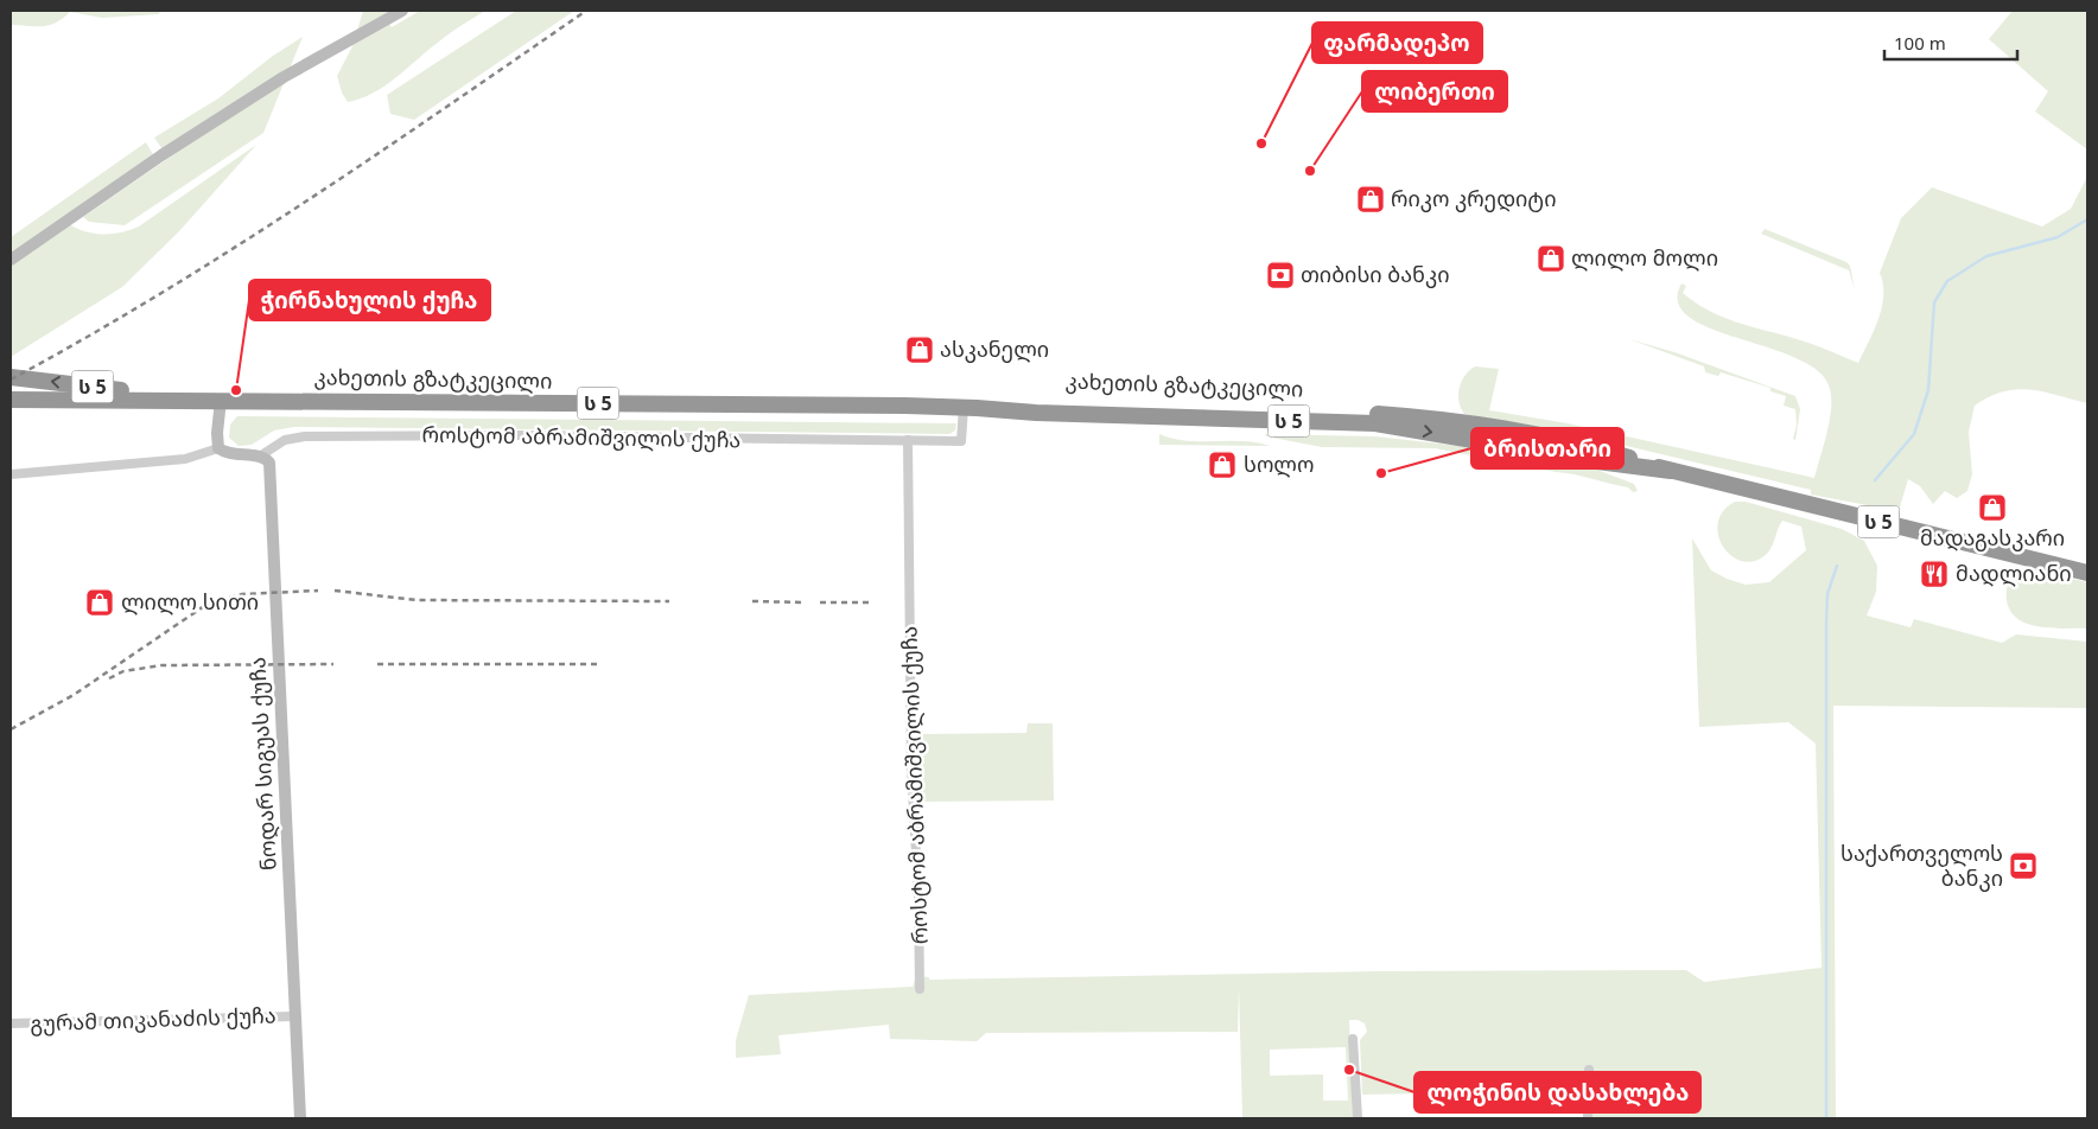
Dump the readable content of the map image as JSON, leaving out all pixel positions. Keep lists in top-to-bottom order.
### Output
{
  "streets": {
    "highway": ["კახეთის გზატკეცილი", "ს 5"],
    "street": ["როსტომ აბრამიშვილის ქუჩა", "ნოდარ სიგუას ქუჩა", "გურამ თიკანაძის ქუჩა"]
  },
  "crossings": [
    ["კახეთის გზატკეცილი", "როსტომ აბრამიშვილის ქუჩა"],
    ["როსტომ აბრამიშვილის ქუჩა", "ნოდარ სიგუას ქუჩა"],
    ["ნოდარ სიგუას ქუჩა", "გურამ თიკანაძის ქუჩა"]
  ],
  "places": {
    "other": [
      "ფარმადეპო",
      "ლიბერთი",
      "ჭირნახულის ქუჩა",
      "ბრისთარი",
      "ლოჭინის დასახლება"
    ],
    "shop": [
      "რიკო კრედიტი",
      "ლილო მოლი",
      "ასკანელი",
      "სოლო",
      "მადაგასკარი",
      "ლილო სითი"
    ],
    "bank": ["თიბისი ბანკი", "საქართველოს ბანკი"],
    "restaurant": ["მადლიანი"]
  },
  "scale_bar": "100 m"
}
